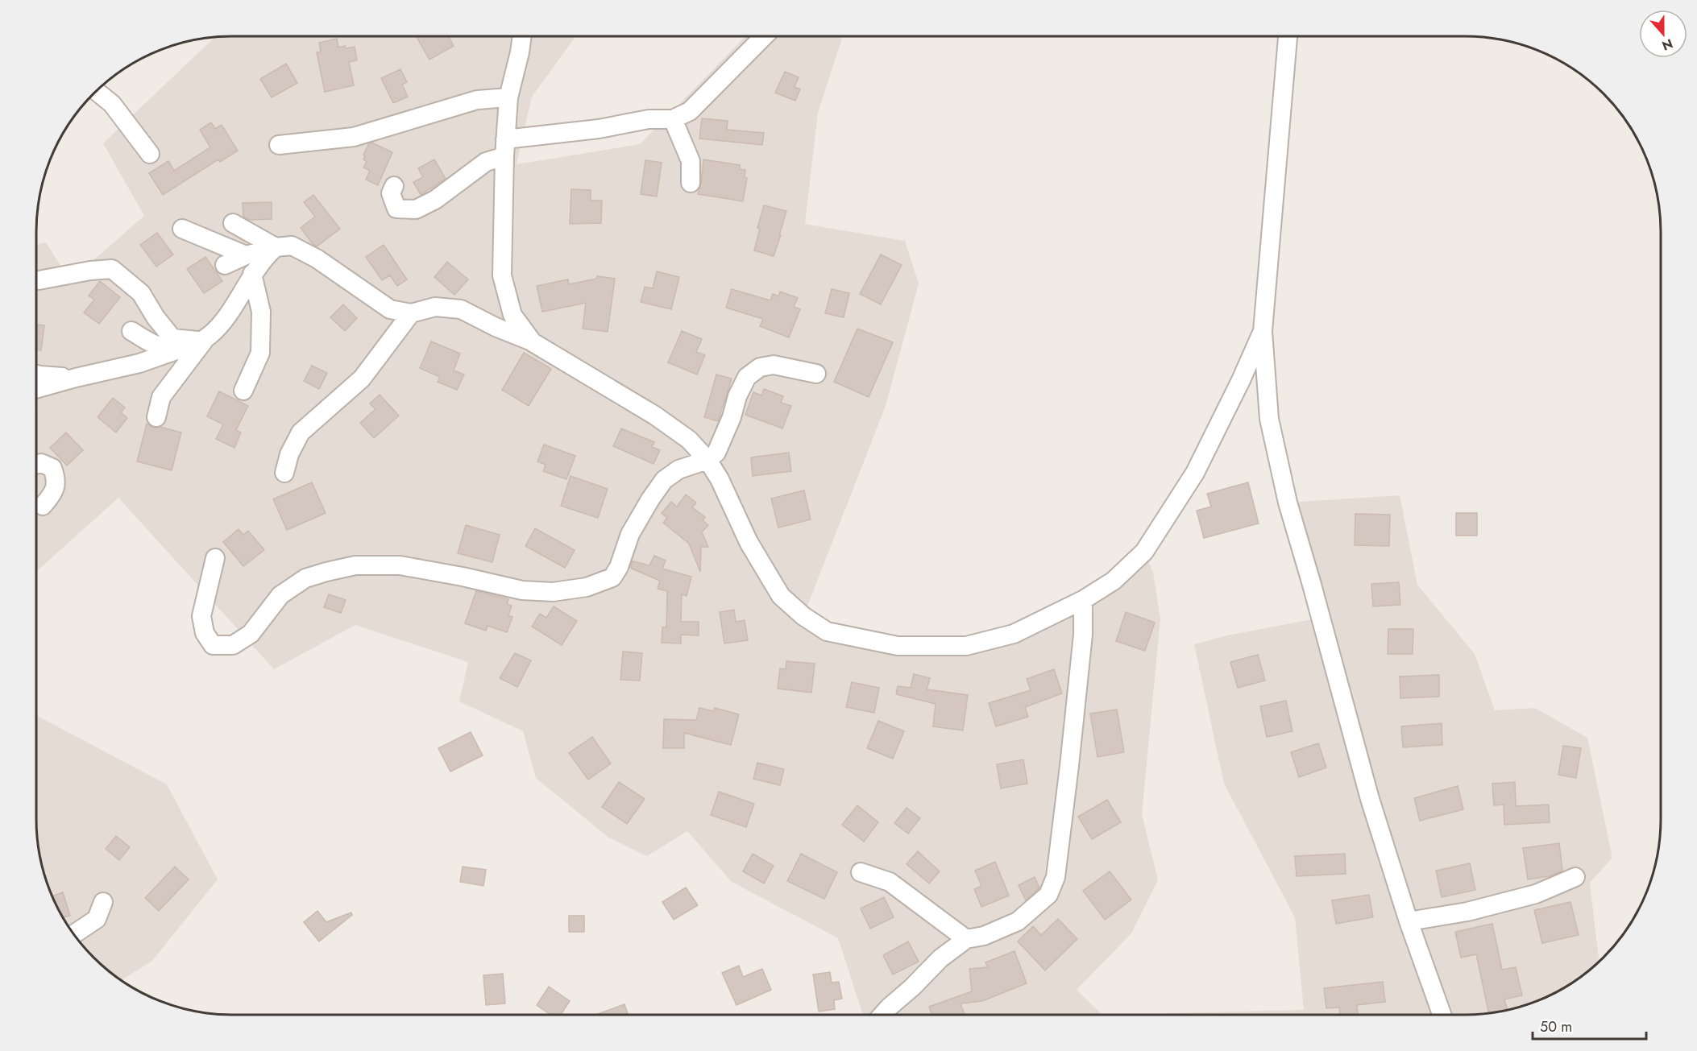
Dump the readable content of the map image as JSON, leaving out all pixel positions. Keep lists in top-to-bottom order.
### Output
{
  "scale_bar": "50 m",
  "north": "bottom"
}
